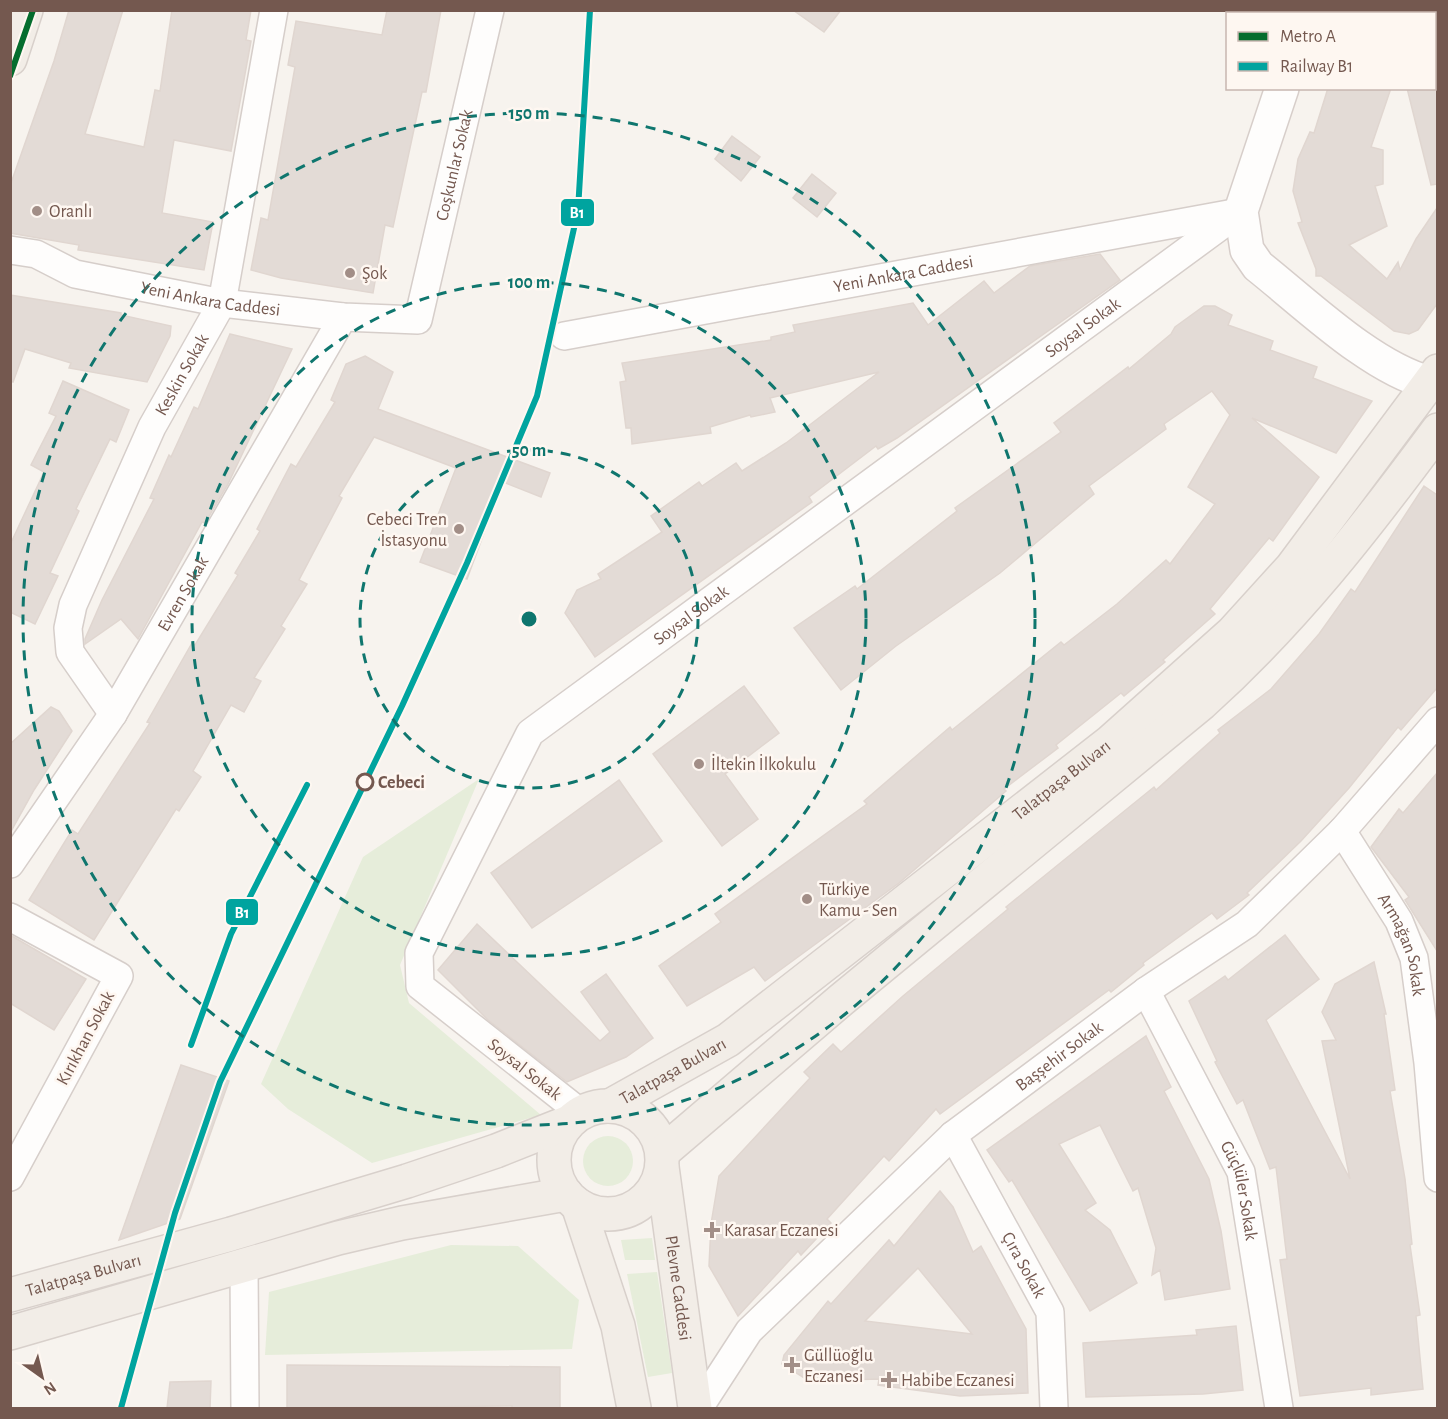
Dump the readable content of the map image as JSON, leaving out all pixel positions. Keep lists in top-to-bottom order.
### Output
{
  "streets": {
    "main road": ["Talatpaşa Bulvarı", "Plevne Caddesi"],
    "street": [
      "Coşkunlar Sokak",
      "Yeni Ankara Caddesi",
      "Soysal Sokak",
      "Keskin Sokak",
      "Evren Sokak",
      "Armağan Sokak",
      "Kırıkhan Sokak",
      "Başşehir Sokak",
      "Güçlüler Sokak",
      "Çıra Sokak"
    ]
  },
  "crossings": [
    ["Coşkunlar Sokak", "Yeni Ankara Caddesi"],
    ["Yeni Ankara Caddesi", "Soysal Sokak"],
    ["Yeni Ankara Caddesi", "Keskin Sokak"],
    ["Yeni Ankara Caddesi", "Evren Sokak"],
    ["Soysal Sokak", "Talatpaşa Bulvarı"],
    ["Soysal Sokak", "Plevne Caddesi"],
    ["Keskin Sokak", "Evren Sokak"],
    ["Talatpaşa Bulvarı", "Plevne Caddesi"],
    ["Armağan Sokak", "Başşehir Sokak"],
    ["Başşehir Sokak", "Güçlüler Sokak"],
    ["Başşehir Sokak", "Çıra Sokak"],
    ["Başşehir Sokak", "Plevne Caddesi"]
  ],
  "places": {
    "other": [
      "Oranlı",
      "Şok",
      "Cebeci Tren İstasyonu",
      "İltekin İlkokulu",
      "Cebeci",
      "Türkiye Kamu - Sen"
    ],
    "health": ["Karasar Eczanesi", "Güllüoğlu Eczanesi", "Habibe Eczanesi"]
  },
  "lines": ["metro line A", "rail line B1"],
  "legend": ["Metro A", "Railway B1"],
  "north": "bottom right",
  "rings": ["150 m", "100 m", "50 m"]
}
